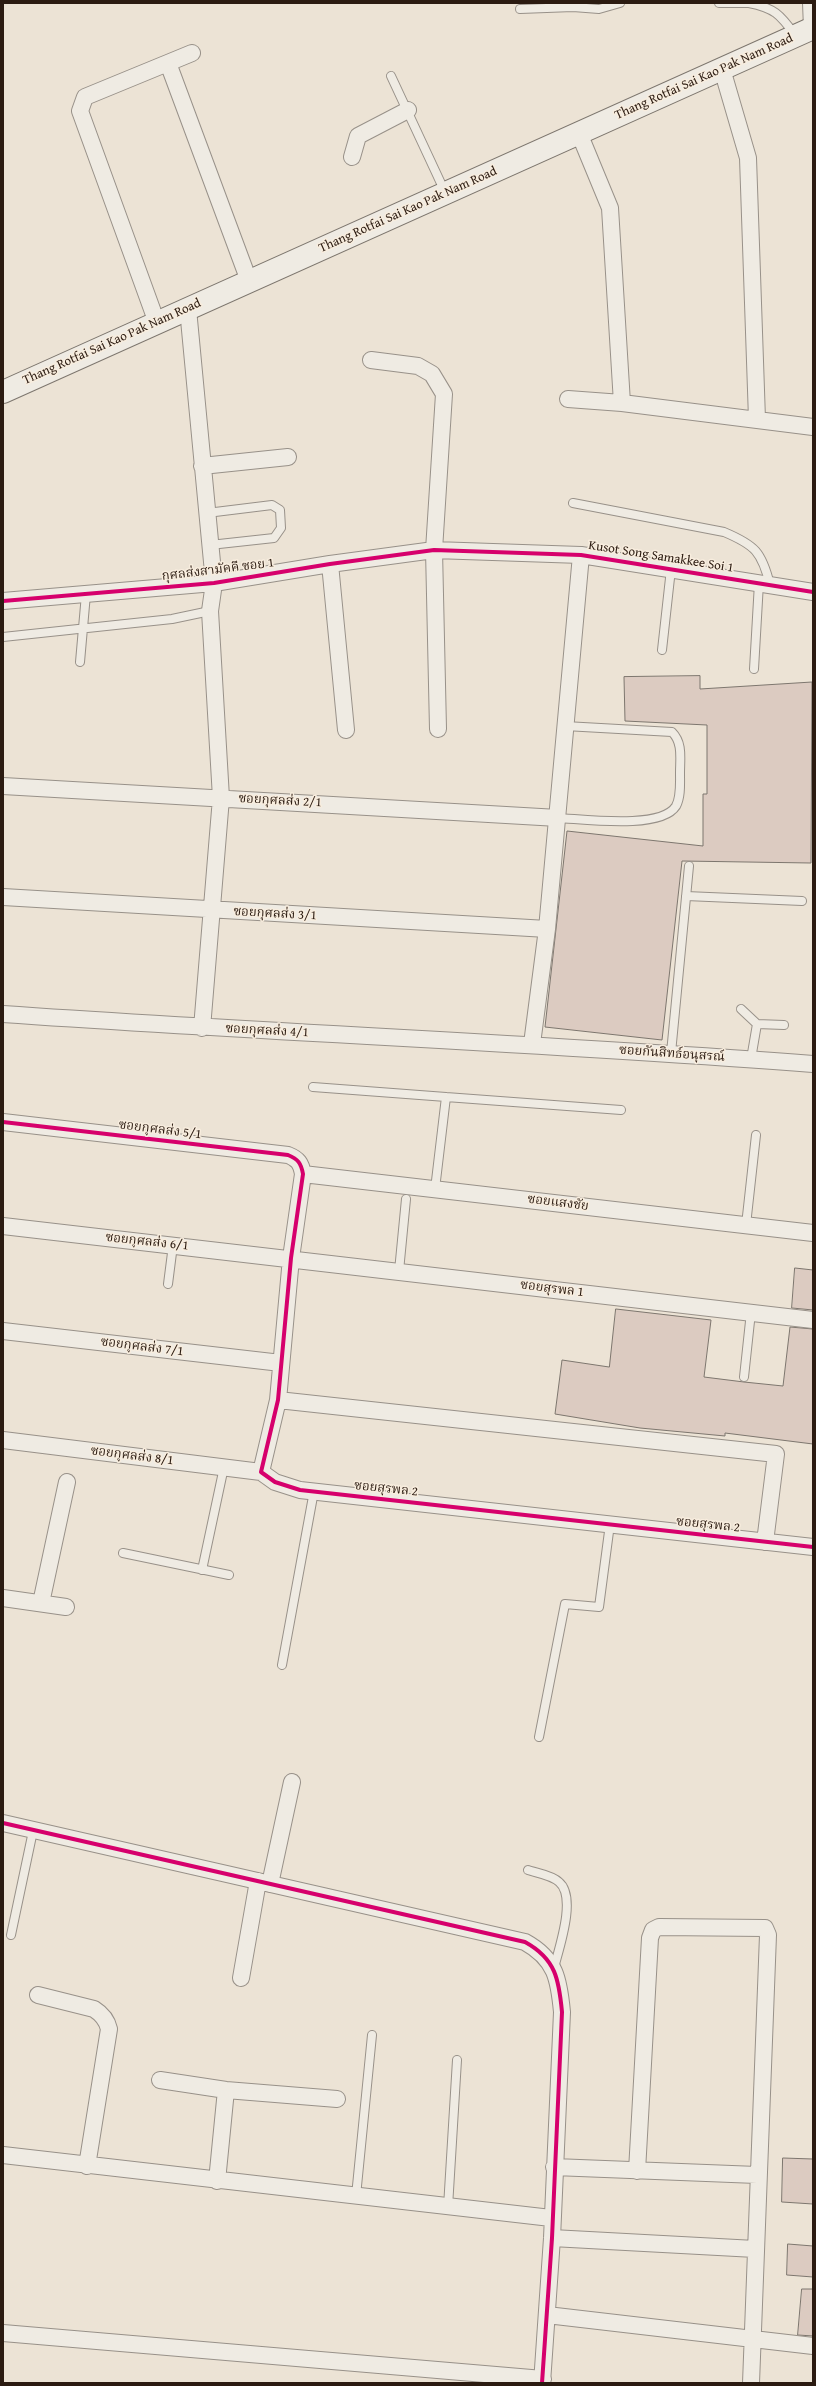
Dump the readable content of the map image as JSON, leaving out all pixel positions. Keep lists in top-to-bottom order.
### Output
{
  "streets": {
    "main road": ["Thang Rotfai Sai Kao Pak Nam Road"],
    "street": [
      "Kusot Song Samakkee Soi 1",
      "กุศลส่งสามัคคี ซอย 1",
      "ซอยกุศลส่ง 2/1",
      "ซอยกุศลส่ง 3/1",
      "ซอยกุศลส่ง 4/1",
      "ซอยกันสิทธ์อนุสรณ์",
      "ซอยกุศลส่ง 5/1",
      "ซอยแสงชัย",
      "ซอยกุศลส่ง 6/1",
      "ซอยสุรพล 1",
      "ซอยกุศลส่ง 7/1",
      "ซอยกุศลส่ง 8/1",
      "ซอยสุรพล 2"
    ]
  },
  "crossings": [
    ["Kusot Song Samakkee Soi 1", "กุศลส่งสามัคคี ซอย 1"],
    ["ซอยกุศลส่ง 4/1", "ซอยกันสิทธ์อนุสรณ์"],
    ["ซอยกุศลส่ง 5/1", "ซอยแสงชัย"],
    ["ซอยกุศลส่ง 6/1", "ซอยสุรพล 1"],
    ["ซอยกุศลส่ง 8/1", "ซอยสุรพล 2"]
  ]
}
